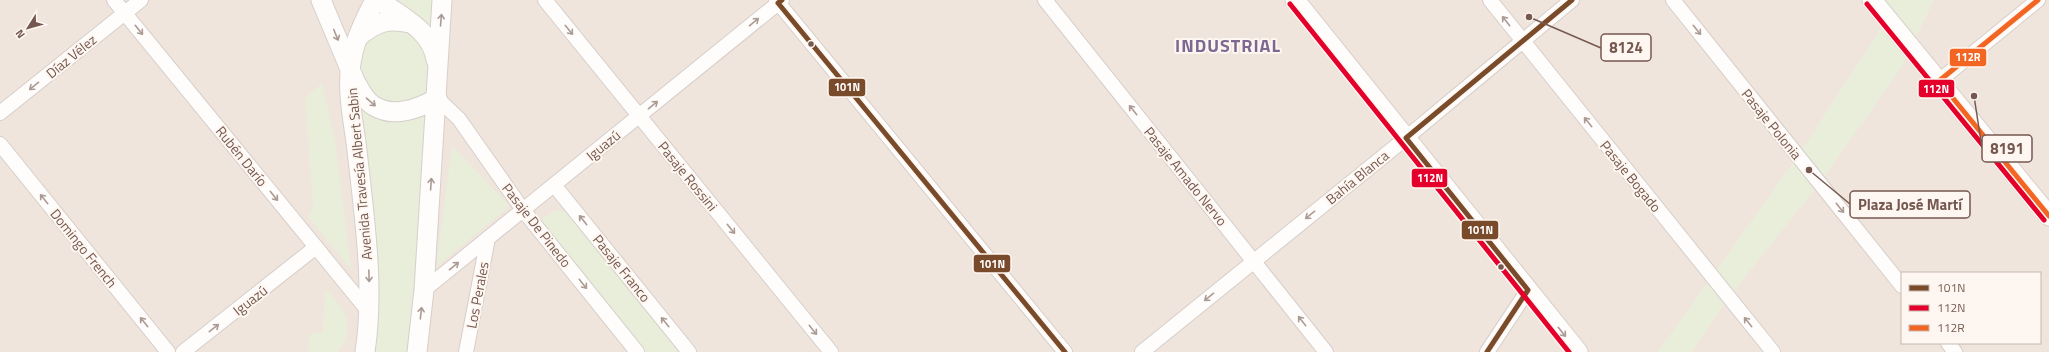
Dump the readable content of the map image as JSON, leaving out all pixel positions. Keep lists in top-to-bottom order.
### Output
{
  "streets": {
    "main road": ["Avenida Travesía Albert Sabin"],
    "street": [
      "Díaz Vélez",
      "Pasaje Polonia",
      "Iguazú",
      "Rubén Darío",
      "Pasaje Rossini",
      "Pasaje Amado Nervo",
      "Pasaje Bogado",
      "Bahía Blanca",
      "Pasaje De Pinedo",
      "Domingo French",
      "Pasaje Franco",
      "Los Perales"
    ]
  },
  "crossings": [
    ["Díaz Vélez", "Rubén Darío"],
    ["Iguazú", "Rubén Darío"],
    ["Iguazú", "Pasaje Rossini"],
    ["Iguazú", "Pasaje De Pinedo"],
    ["Iguazú", "Pasaje Franco"],
    ["Iguazú", "Los Perales"],
    ["Rubén Darío", "Avenida Travesía Albert Sabin"],
    ["Avenida Travesía Albert Sabin", "Pasaje De Pinedo"],
    ["Pasaje Amado Nervo", "Bahía Blanca"],
    ["Pasaje Bogado", "Bahía Blanca"]
  ],
  "one_way": [
    "Díaz Vélez",
    "Pasaje Polonia",
    "Iguazú",
    "Rubén Darío",
    "Pasaje Rossini",
    "Pasaje Amado Nervo",
    "Pasaje Bogado",
    "Bahía Blanca",
    "Pasaje De Pinedo",
    "Domingo French",
    "Pasaje Franco"
  ],
  "districts": ["INDUSTRIAL"],
  "places": ["8124", "8191", "Plaza José Martí"],
  "lines": ["transit line 101N", "transit line 112R", "transit line 112N"],
  "legend": ["101N", "112N", "112R"],
  "north": "bottom left"
}
